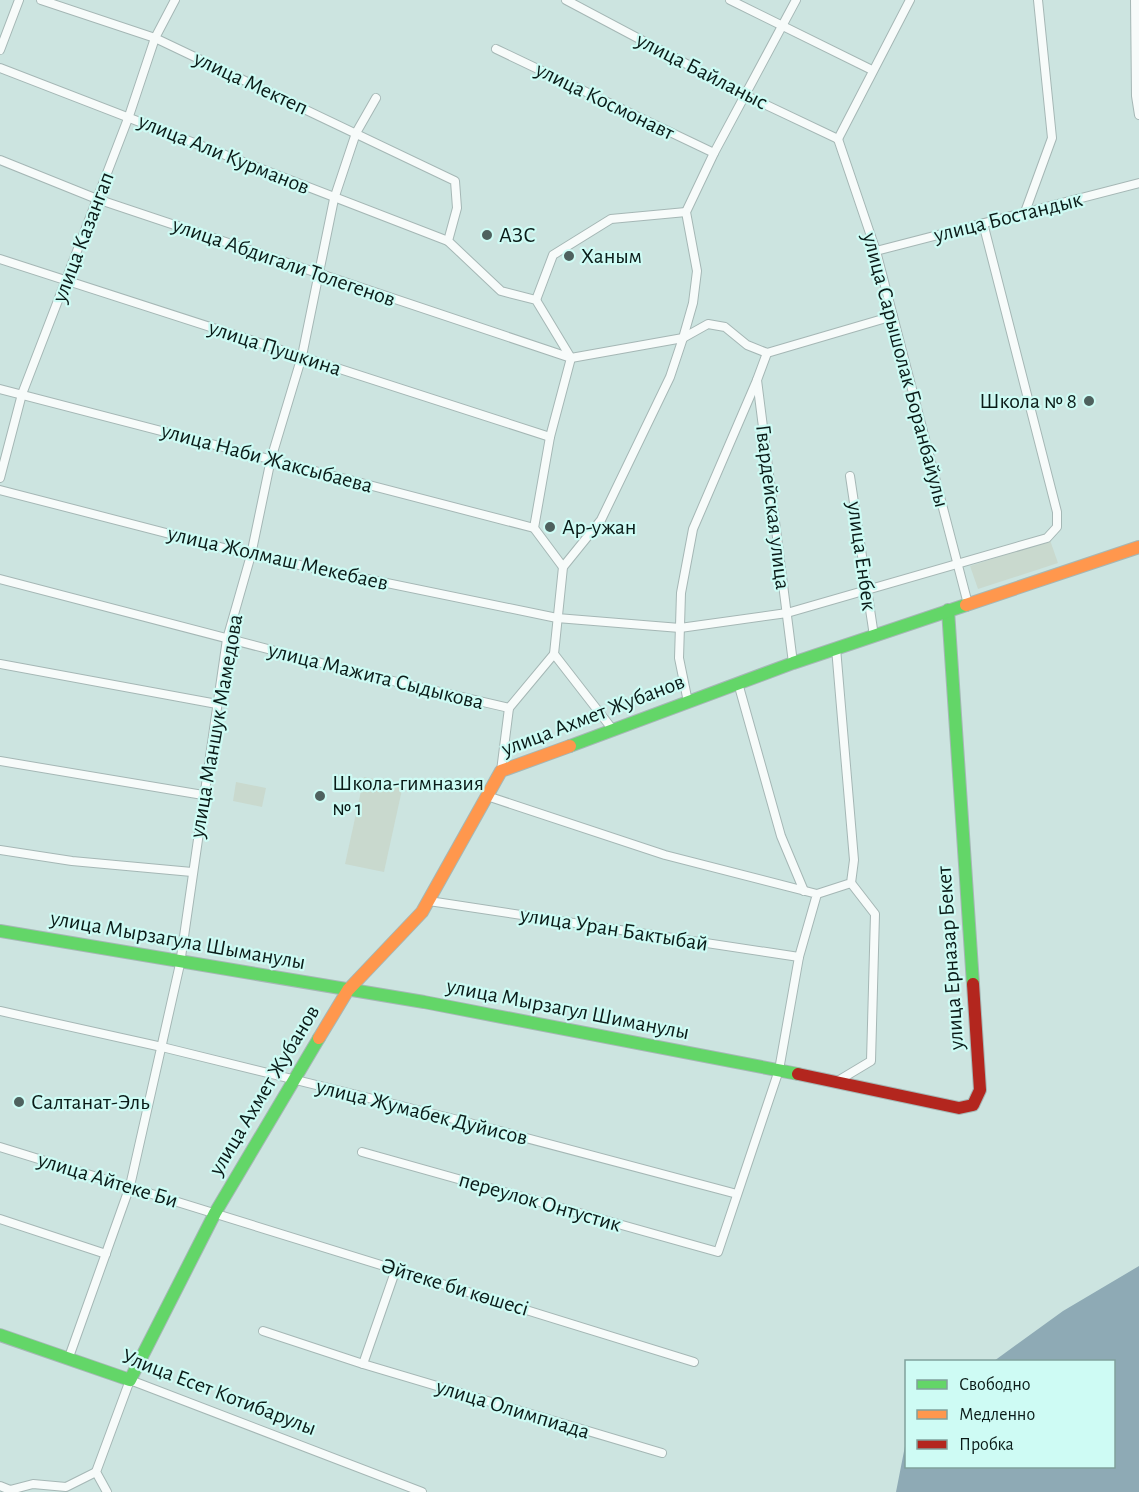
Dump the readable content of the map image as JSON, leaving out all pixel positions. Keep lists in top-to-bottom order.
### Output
{
  "streets": {
    "main road": [
      "улица Ахмет Жубанов",
      "улица Мырзагула Шыманулы",
      "улица Ерназар Бекет",
      "улица Мырзагул Шиманулы",
      "Улица Есет Котибарулы"
    ],
    "street": [
      "улица Байланыс",
      "улица Мектеп",
      "улица Космонавт",
      "улица Али Курманов",
      "улица Бостандык",
      "улица Казангап",
      "улица Абдигали Толегенов",
      "улица Пушкина",
      "улица Сарышолак Боранбайулы",
      "улица Наби Жаксыбаева",
      "Гвардейская улица",
      "улица Енбек",
      "улица Жолмаш Мекебаев",
      "улица Мажита Сыдыкова",
      "улица Маншук Мамедова",
      "улица Уран Бактыбай",
      "улица Жумабек Дуйисов",
      "улица Айтеке Би",
      "переулок Онтустик",
      "Әйтеке би көшесі",
      "улица Олимпиада"
    ]
  },
  "crossings": [
    ["улица Байланыс", "улица Сарышолак Боранбайулы"],
    ["улица Мектеп", "улица Али Курманов"],
    ["улица Мектеп", "улица Казангап"],
    ["улица Мектеп", "улица Маншук Мамедова"],
    ["улица Али Курманов", "улица Казангап"],
    ["улица Али Курманов", "улица Маншук Мамедова"],
    ["улица Бостандык", "улица Сарышолак Боранбайулы"],
    ["улица Бостандык", "улица Жолмаш Мекебаев"],
    ["улица Казангап", "улица Абдигали Толегенов"],
    ["улица Казангап", "улица Пушкина"],
    ["улица Казангап", "улица Наби Жаксыбаева"],
    ["улица Абдигали Толегенов", "улица Маншук Мамедова"],
    ["улица Пушкина", "улица Маншук Мамедова"],
    ["улица Сарышолак Боранбайулы", "улица Жолмаш Мекебаев"],
    ["улица Сарышолак Боранбайулы", "улица Ахмет Жубанов"],
    ["улица Наби Жаксыбаева", "улица Маншук Мамедова"],
    ["Гвардейская улица", "улица Жолмаш Мекебаев"],
    ["Гвардейская улица", "улица Ахмет Жубанов"],
    ["улица Енбек", "улица Жолмаш Мекебаев"],
    ["улица Енбек", "улица Ахмет Жубанов"],
    ["улица Жолмаш Мекебаев", "улица Маншук Мамедова"],
    ["улица Мажита Сыдыкова", "улица Маншук Мамедова"],
    ["улица Ахмет Жубанов", "улица Уран Бактыбай"],
    ["улица Ахмет Жубанов", "улица Мырзагула Шыманулы"],
    ["улица Ахмет Жубанов", "улица Ерназар Бекет"],
    ["улица Ахмет Жубанов", "улица Мырзагул Шиманулы"],
    ["улица Ахмет Жубанов", "улица Жумабек Дуйисов"],
    ["улица Ахмет Жубанов", "улица Айтеке Би"],
    ["улица Ахмет Жубанов", "Әйтеке би көшесі"],
    ["улица Ахмет Жубанов", "Улица Есет Котибарулы"],
    ["улица Маншук Мамедова", "улица Мырзагула Шыманулы"],
    ["улица Маншук Мамедова", "улица Жумабек Дуйисов"],
    ["улица Маншук Мамедова", "улица Айтеке Би"],
    ["улица Маншук Мамедова", "Улица Есет Котибарулы"],
    ["улица Мырзагула Шыманулы", "улица Мырзагул Шиманулы"],
    ["улица Ерназар Бекет", "улица Мырзагул Шиманулы"],
    ["улица Жумабек Дуйисов", "переулок Онтустик"],
    ["улица Айтеке Би", "Әйтеке би көшесі"]
  ],
  "places": [
    "АЗС",
    "Ханым",
    "Школа № 8",
    "Ар-ужан",
    "Школа-гимназия № 1",
    "Салтанат-Эль"
  ],
  "legend": ["Свободно", "Медленно", "Пробка"]
}
